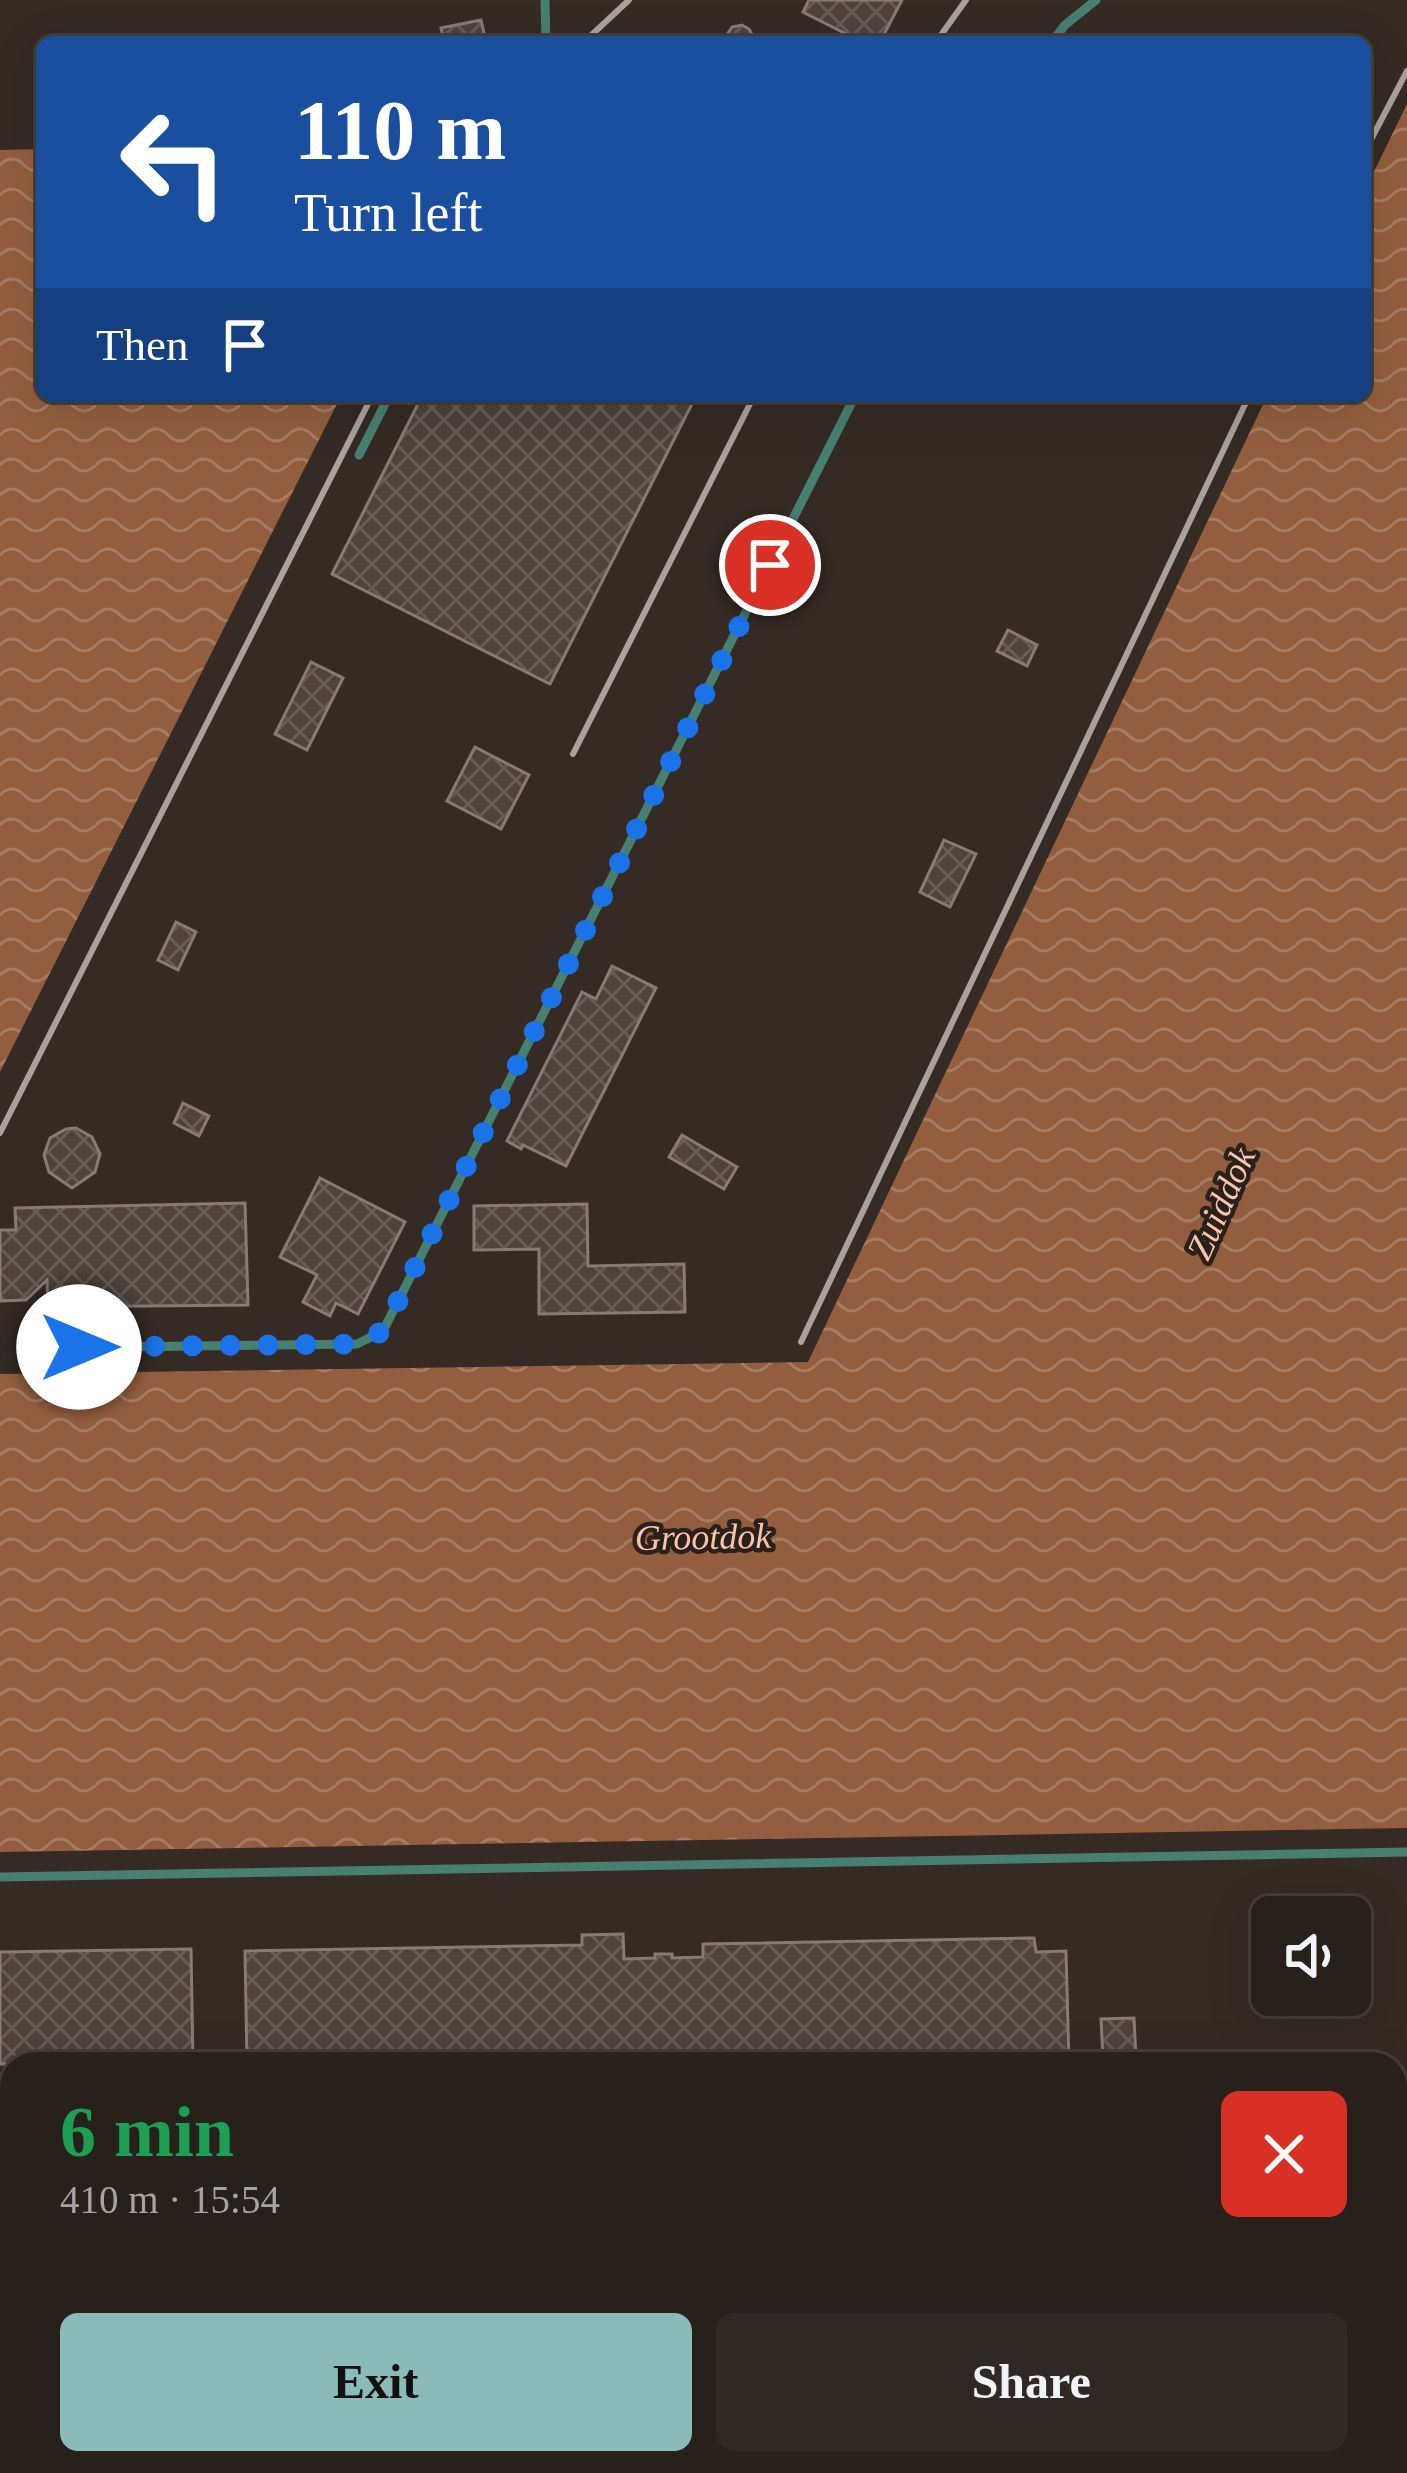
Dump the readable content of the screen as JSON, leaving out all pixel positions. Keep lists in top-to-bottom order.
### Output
{
  "water": ["Zuiddok", "Grootdok"],
  "page": {
    "turn": ["110 m", "Turn left"],
    "then": "Then",
    "heading": ["6 min", "410 m · 15:54"],
    "buttons": ["Exit", "Share"]
  }
}
